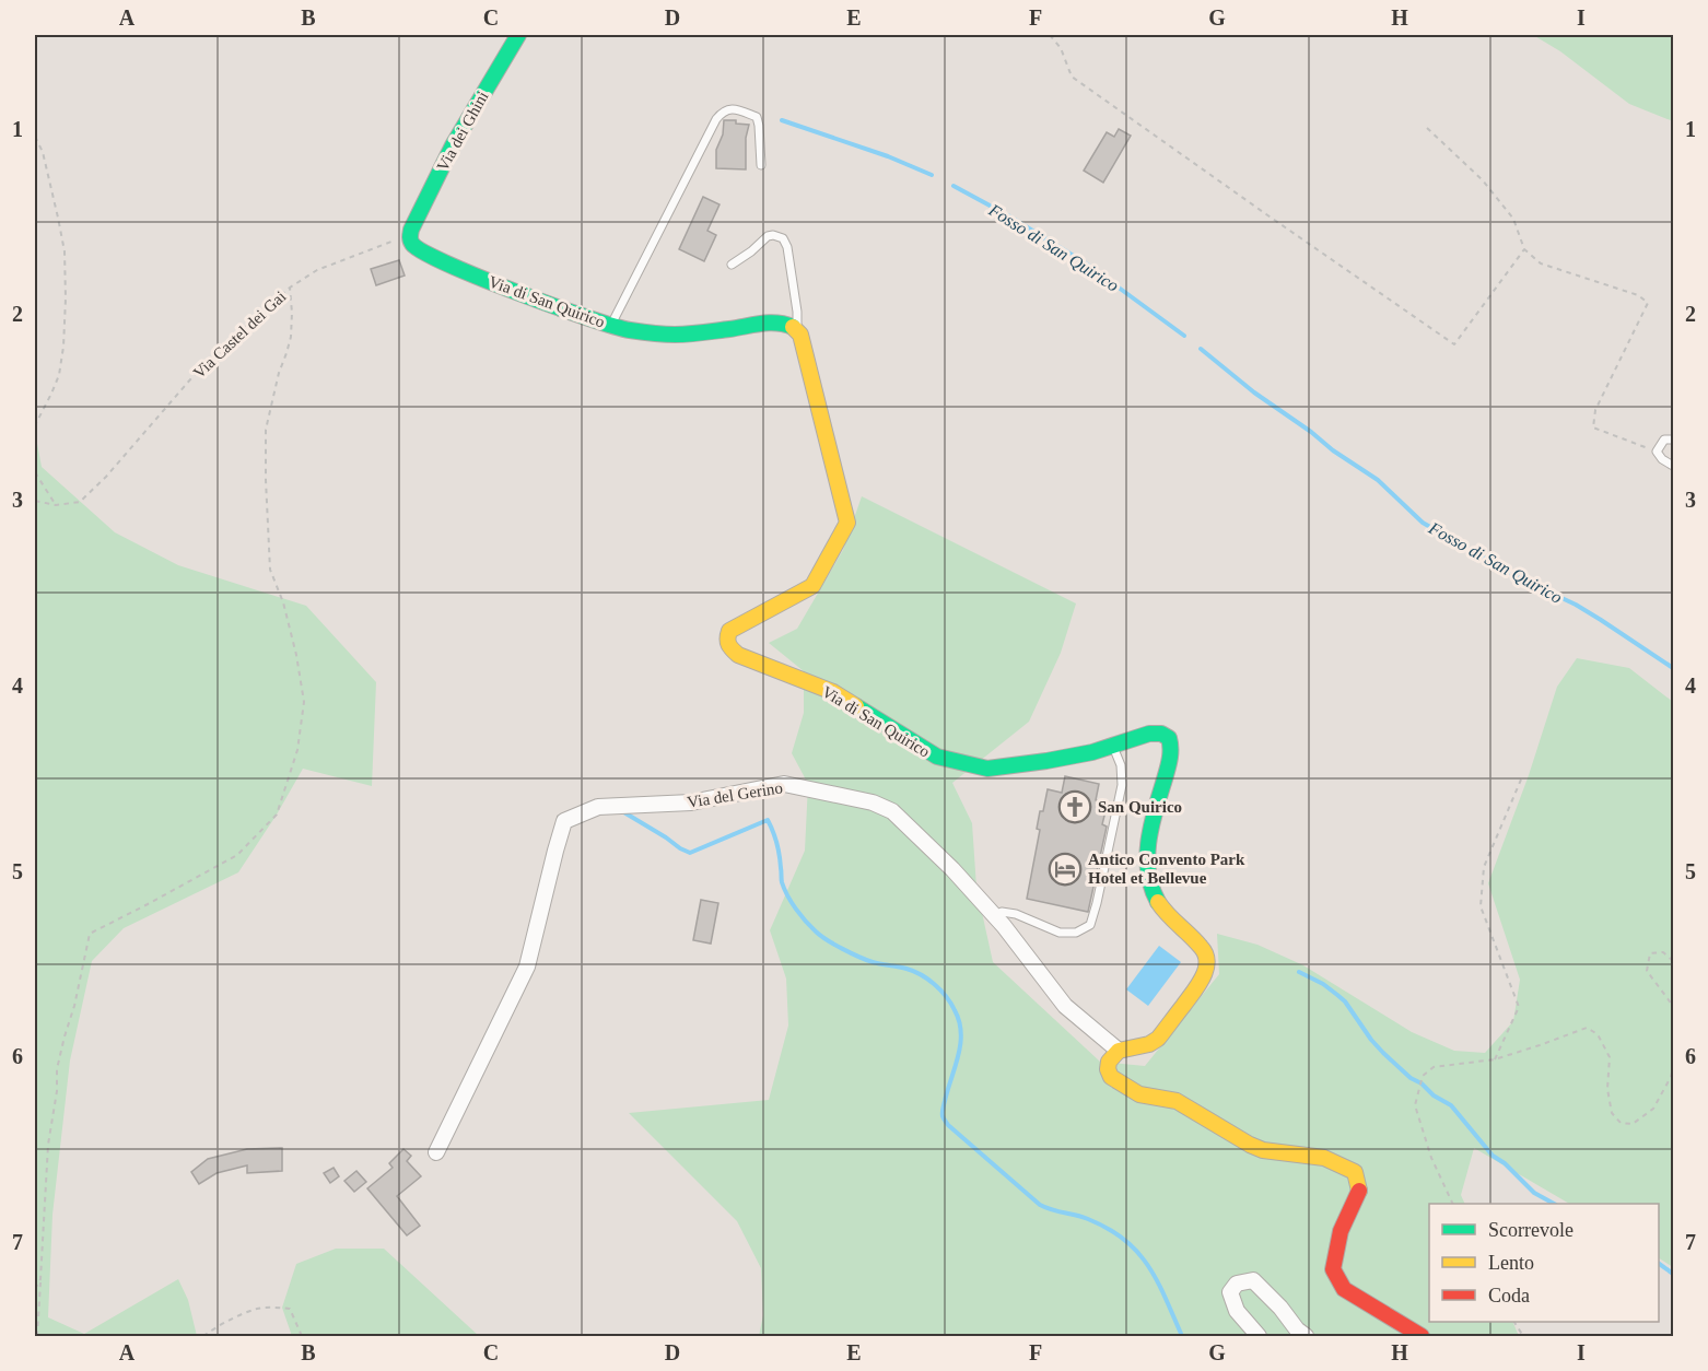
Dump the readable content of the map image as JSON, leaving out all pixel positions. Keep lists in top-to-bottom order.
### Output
{
  "streets": {
    "street": ["Via dei Ghini", "Via di San Quirico", "Via del Gerino"],
    "path": ["Via Castel dei Gai"]
  },
  "crossings": [
    ["Via dei Ghini", "Via di San Quirico"],
    ["Via dei Ghini", "Via Castel dei Gai"],
    ["Via di San Quirico", "Via Castel dei Gai"],
    ["Via di San Quirico", "Via del Gerino"]
  ],
  "water": ["Fosso di San Quirico"],
  "places": {
    "church": ["San Quirico"],
    "hotel": ["Antico Convento Park Hotel et Bellevue"]
  },
  "legend": ["Scorrevole", "Lento", "Coda"],
  "grid": {
    "columns": [
      "A",
      "B",
      "C",
      "D",
      "E",
      "F",
      "G",
      "H",
      "I"
    ],
    "rows": [
      "1",
      "2",
      "3",
      "4",
      "5",
      "6",
      "7"
    ]
  }
}
